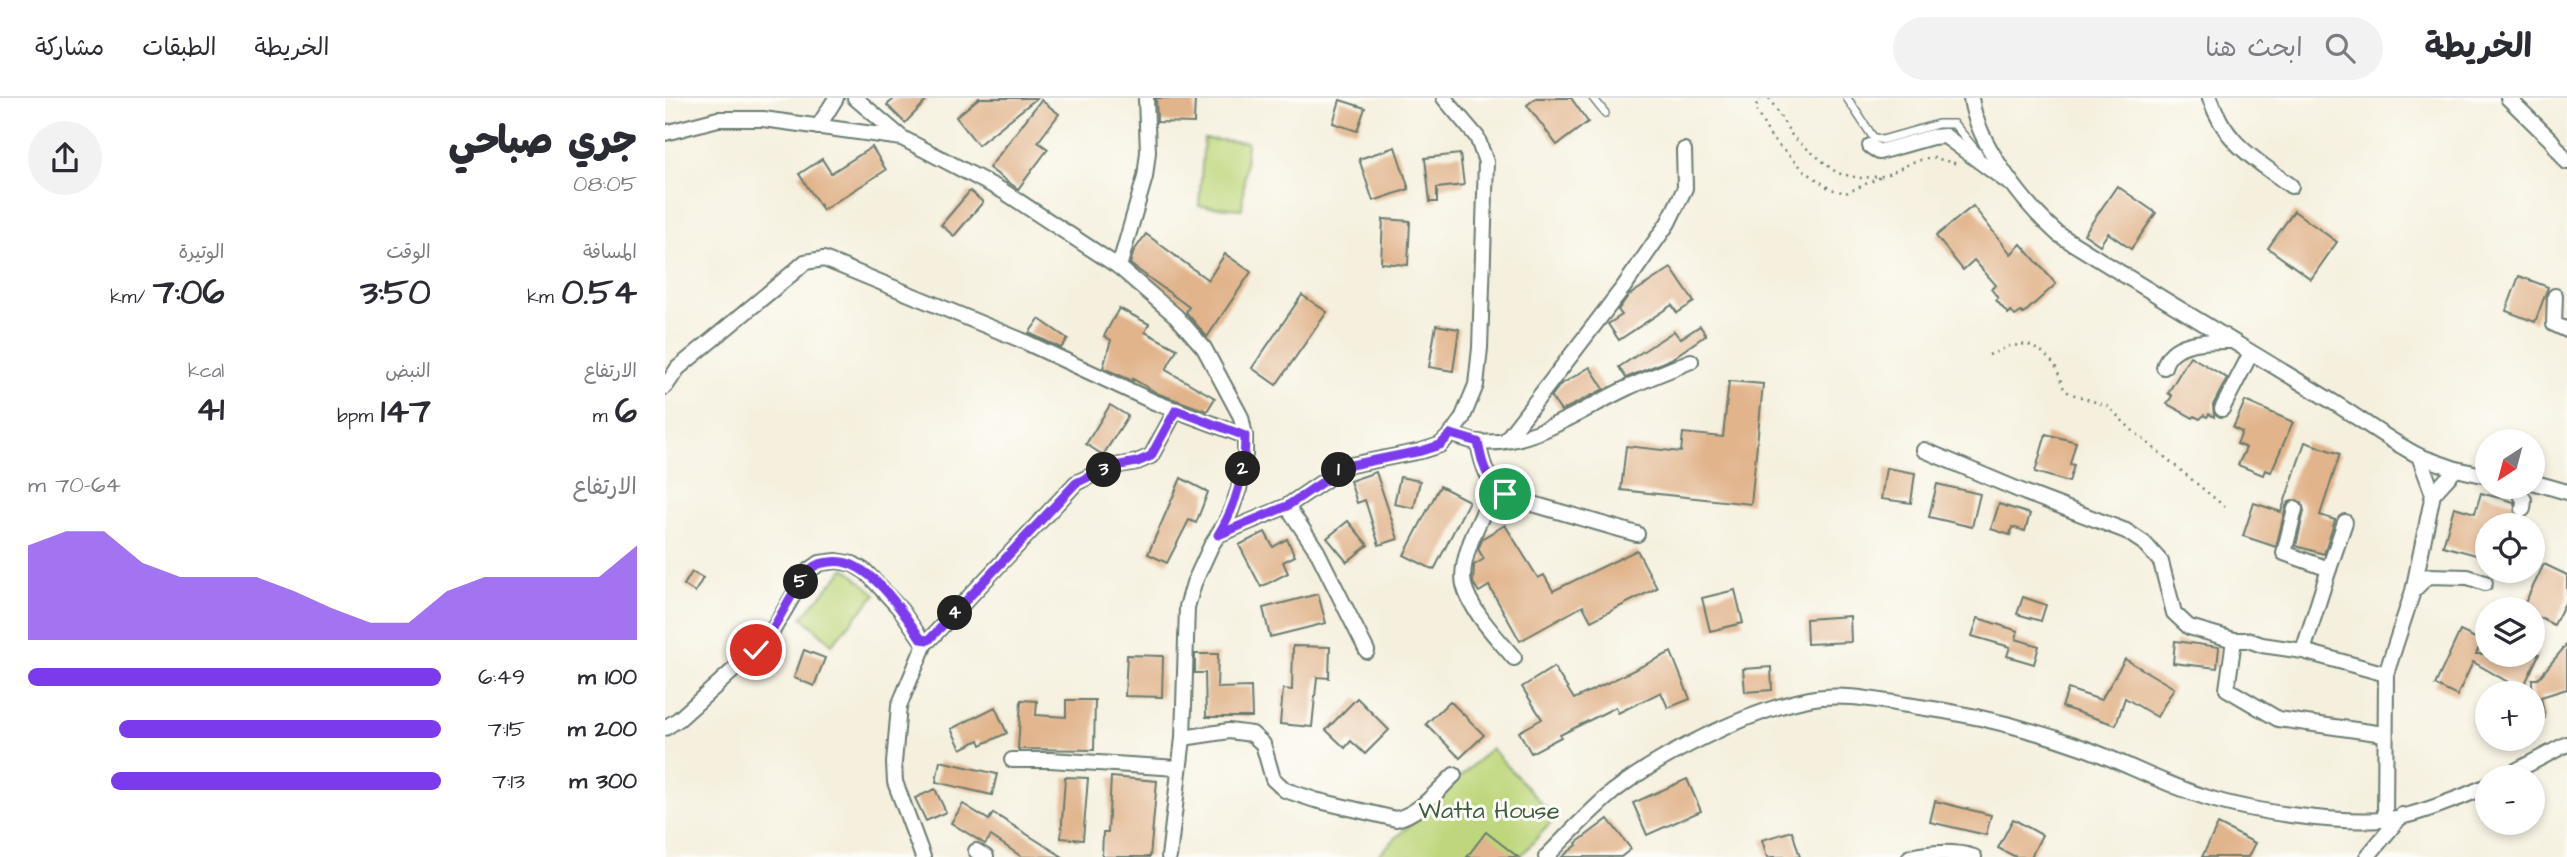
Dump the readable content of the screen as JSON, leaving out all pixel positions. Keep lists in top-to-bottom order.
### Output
{
  "parks": ["Watta House"],
  "north": "bottom left",
  "page": {
    "header": "الخريطة",
    "search": "ابحث هنا",
    "nav": ["الخريطة", "الطبقات", "مشاركة"],
    "heading": ["جري صباحي", "08:05"],
    "stats": [
      ["المسافة", "0.54 km"],
      ["الوقت", "3:50"],
      ["الوتيرة", "7:06 /km"],
      ["الارتفاع", "6 m"],
      ["النبض", "147 bpm"],
      ["kcal", "41"]
    ],
    "map_buttons": ["+", "−"],
    "pins": [
      "2",
      "1",
      "3",
      "5",
      "4"
    ],
    "chart": ["الارتفاع", "64–70 m"],
    "list": [
      {
        "name": "100 m",
        "note": "6:49"
      },
      {
        "name": "200 m",
        "note": "7:15"
      },
      {
        "name": "300 m",
        "note": "7:13"
      }
    ]
  }
}
